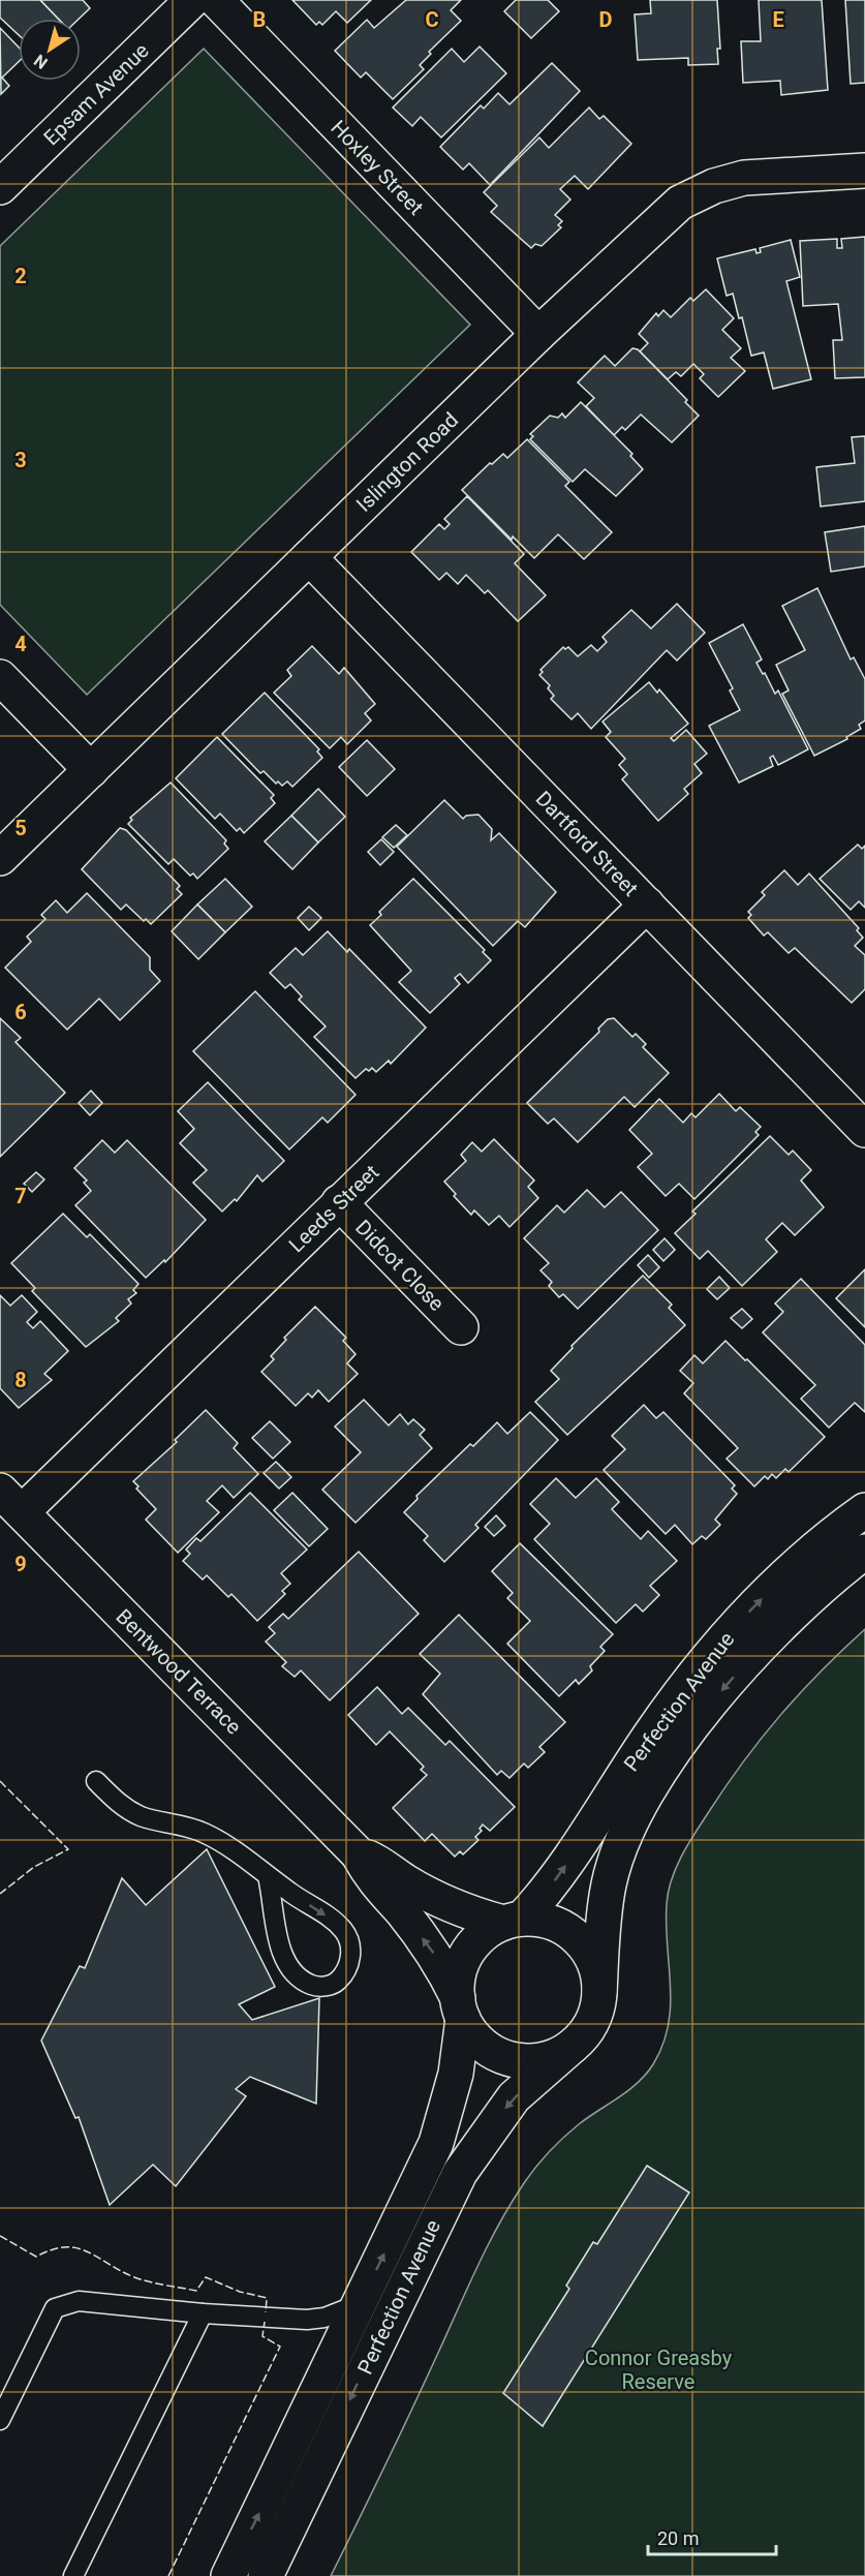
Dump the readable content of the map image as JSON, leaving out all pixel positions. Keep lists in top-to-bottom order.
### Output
{
  "streets": {
    "street": [
      "Epsam Avenue",
      "Hoxley Street",
      "Islington Road",
      "Dartford Street",
      "Leeds Street",
      "Didcot Close",
      "Bentwood Terrace",
      "Perfection Avenue"
    ]
  },
  "crossings": [
    ["Hoxley Street", "Islington Road"],
    ["Islington Road", "Dartford Street"],
    ["Dartford Street", "Leeds Street"],
    ["Leeds Street", "Didcot Close"],
    ["Leeds Street", "Bentwood Terrace"],
    ["Bentwood Terrace", "Perfection Avenue"]
  ],
  "parks": ["Connor Greasby Reserve"],
  "scale_bar": "20 m",
  "north": "bottom left",
  "grid": {
    "columns": [
      "B",
      "C",
      "D",
      "E"
    ],
    "rows": [
      "2",
      "3",
      "4",
      "5",
      "6",
      "7",
      "8",
      "9"
    ]
  }
}
